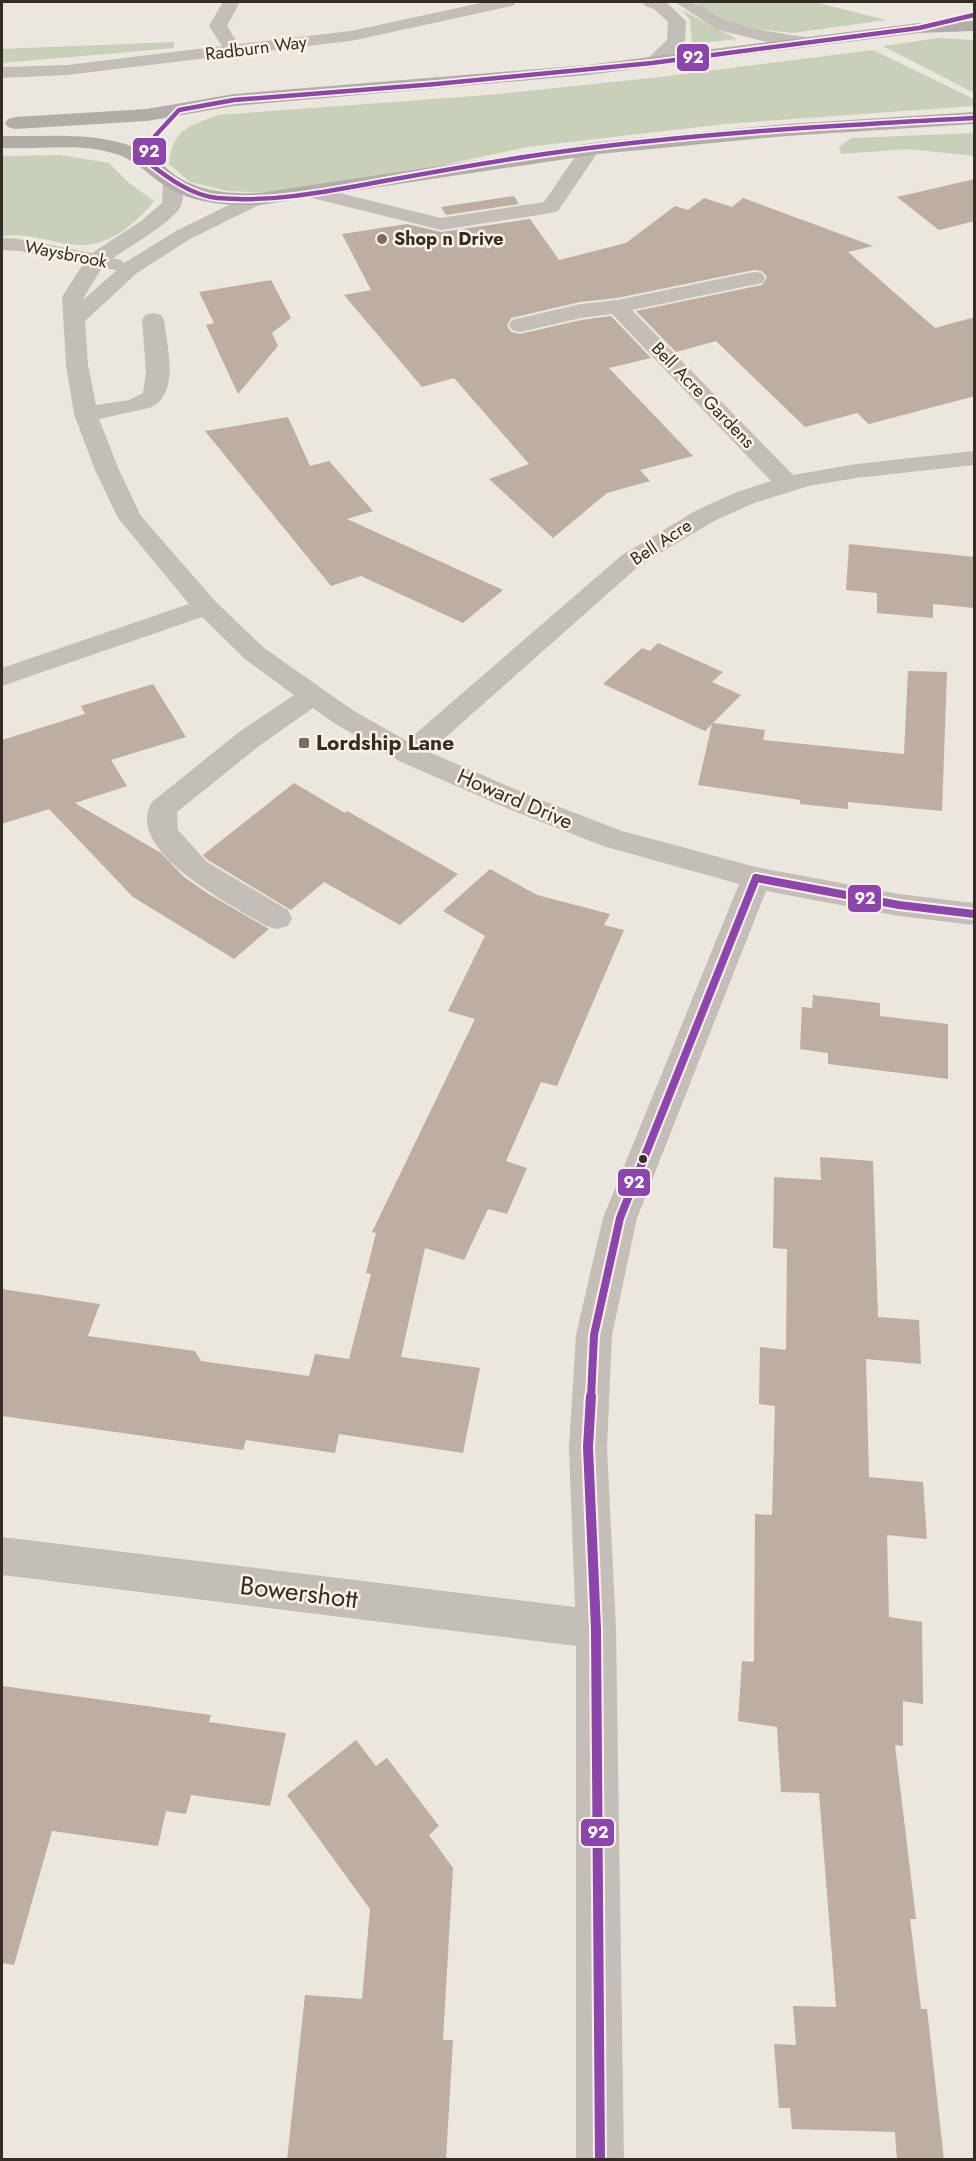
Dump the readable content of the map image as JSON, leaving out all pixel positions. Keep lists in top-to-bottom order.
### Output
{
  "streets": {
    "street": [
      "Radburn Way",
      "Waysbrook",
      "Bell Acre Gardens",
      "Bell Acre",
      "Howard Drive",
      "Bowershott"
    ]
  },
  "crossings": [
    ["Waysbrook", "Howard Drive"],
    ["Bell Acre Gardens", "Bell Acre"],
    ["Bell Acre", "Howard Drive"]
  ],
  "places": {
    "other": ["Shop n Drive"],
    "transit": ["Lordship Lane"]
  },
  "lines": ["transit line 92"]
}
